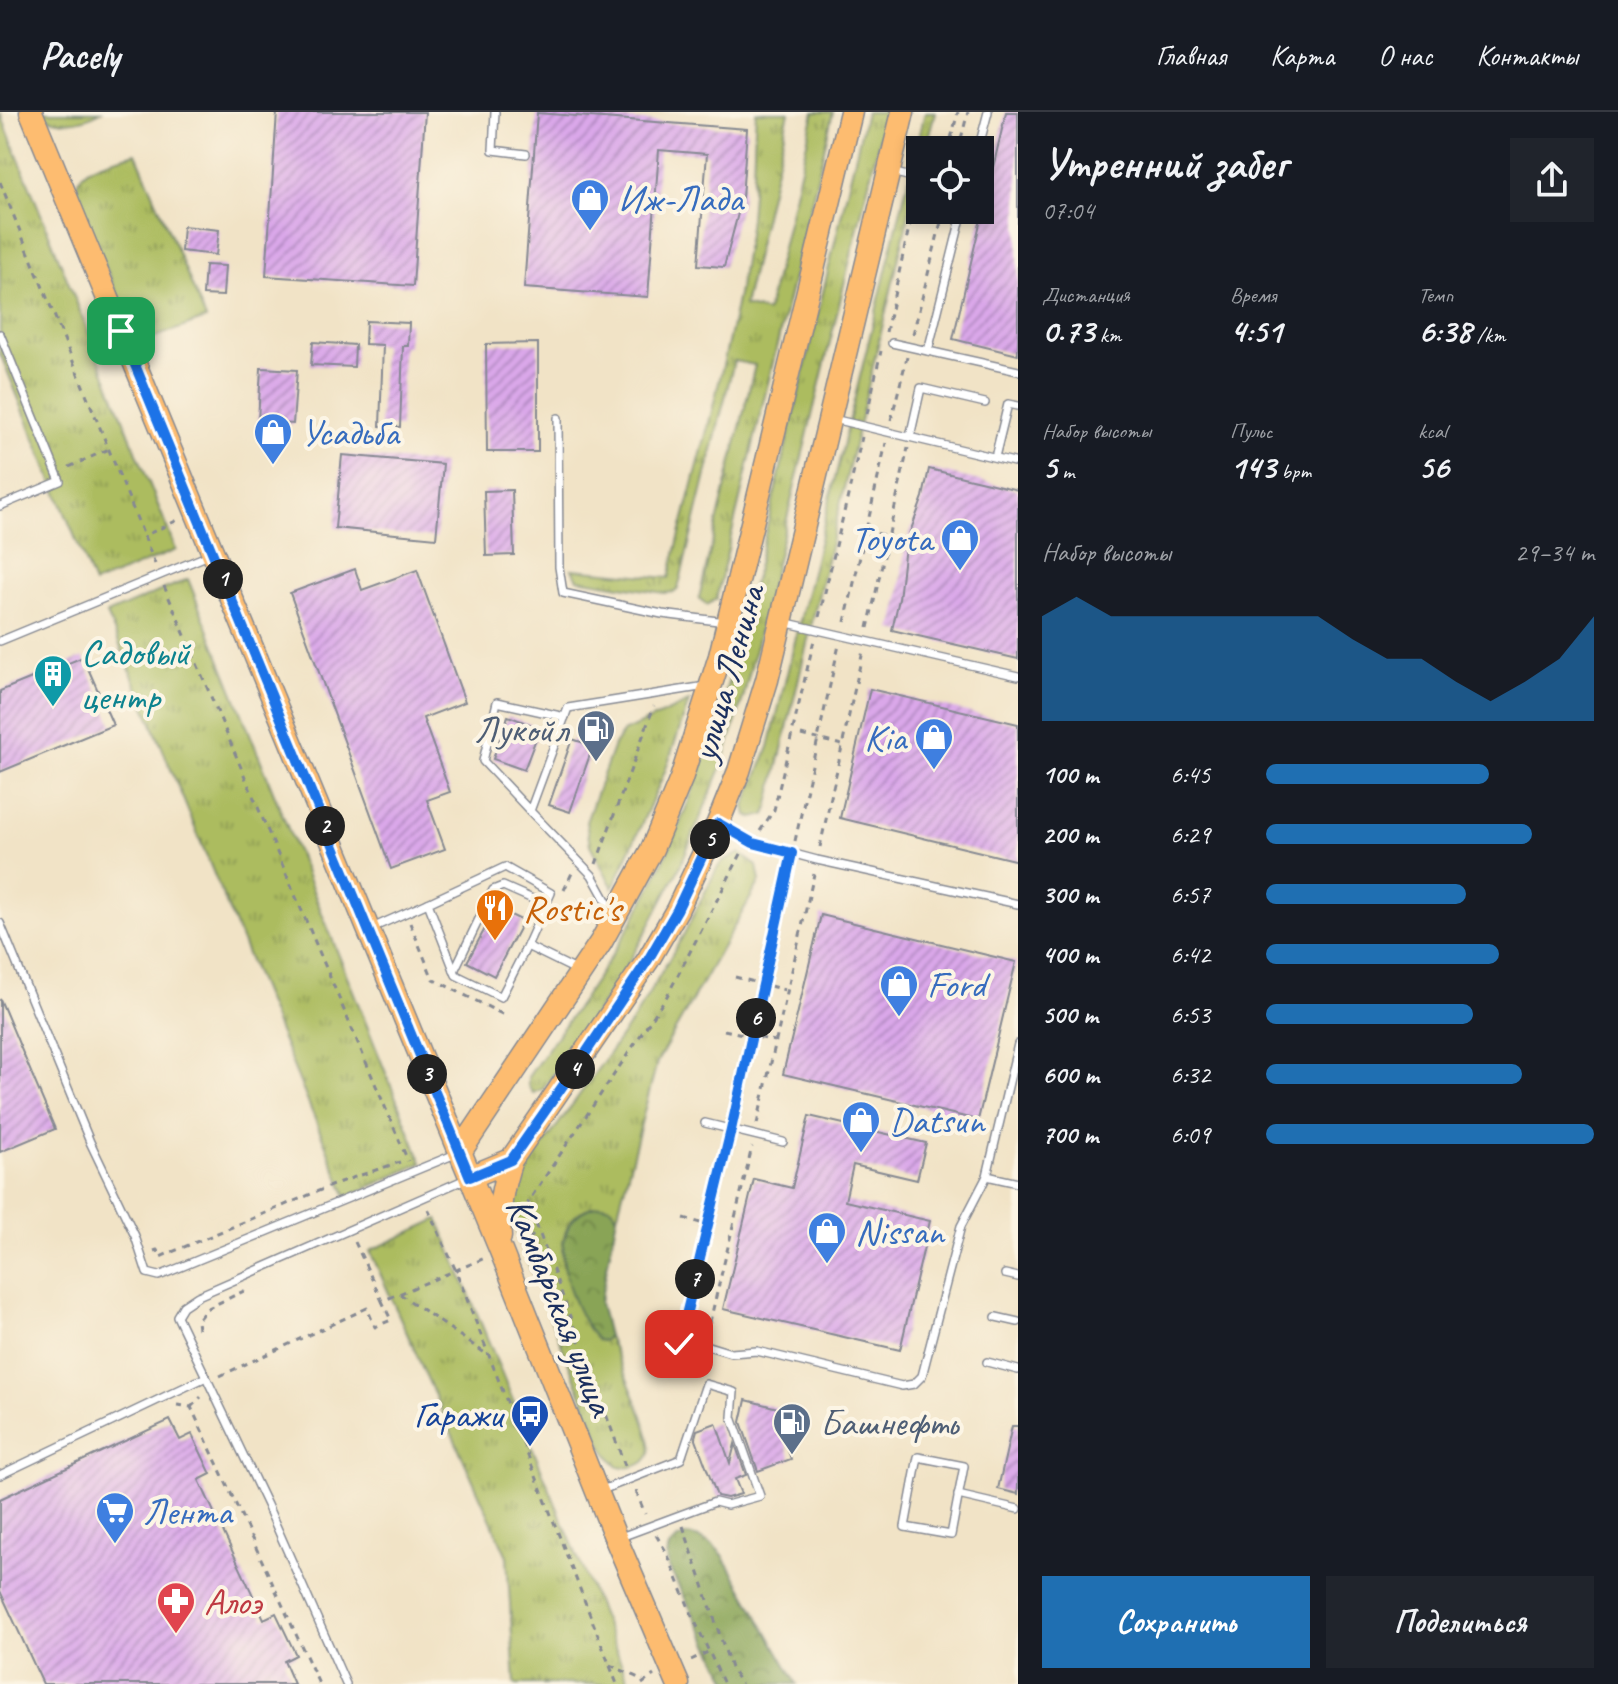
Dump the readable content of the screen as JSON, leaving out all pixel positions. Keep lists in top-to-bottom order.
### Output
{
  "streets": {
    "main road": ["улица Ленина", "Камбарская улица"]
  },
  "crossings": [
    ["улица Ленина", "Камбарская улица"]
  ],
  "places": {
    "shop": [
      "Иж-Лада",
      "Усадьба",
      "Toyota",
      "Kia",
      "Ford",
      "Datsun",
      "Nissan"
    ],
    "building": ["Садовый центр"],
    "fuel station": ["Лукойл", "Башнефть"],
    "restaurant": ["Rostic's"],
    "bus stop": ["Гаражи"],
    "supermarket": ["Лента"],
    "pharmacy": ["Алоэ"]
  },
  "page": {
    "header": "Pacely",
    "nav": [
      "Главная",
      "Карта",
      "О нас",
      "Контакты"
    ],
    "heading": ["Утренний забег", "07:04"],
    "stats": [
      ["Дистанция", "0.73 km"],
      ["Время", "4:51"],
      ["Темп", "6:38 /km"],
      ["Набор высоты", "5 m"],
      ["Пульс", "143 bpm"],
      ["kcal", "56"]
    ],
    "chart": ["Набор высоты", "29–34 m"],
    "pins": [
      "1",
      "2",
      "5",
      "6",
      "4",
      "3",
      "7"
    ],
    "list": [
      {
        "name": "100 m",
        "note": "6:45"
      },
      {
        "name": "200 m",
        "note": "6:29"
      },
      {
        "name": "300 m",
        "note": "6:57"
      },
      {
        "name": "400 m",
        "note": "6:42"
      },
      {
        "name": "500 m",
        "note": "6:53"
      },
      {
        "name": "600 m",
        "note": "6:32"
      },
      {
        "name": "700 m",
        "note": "6:09"
      }
    ],
    "buttons": ["Сохранить", "Поделиться"]
  }
}
